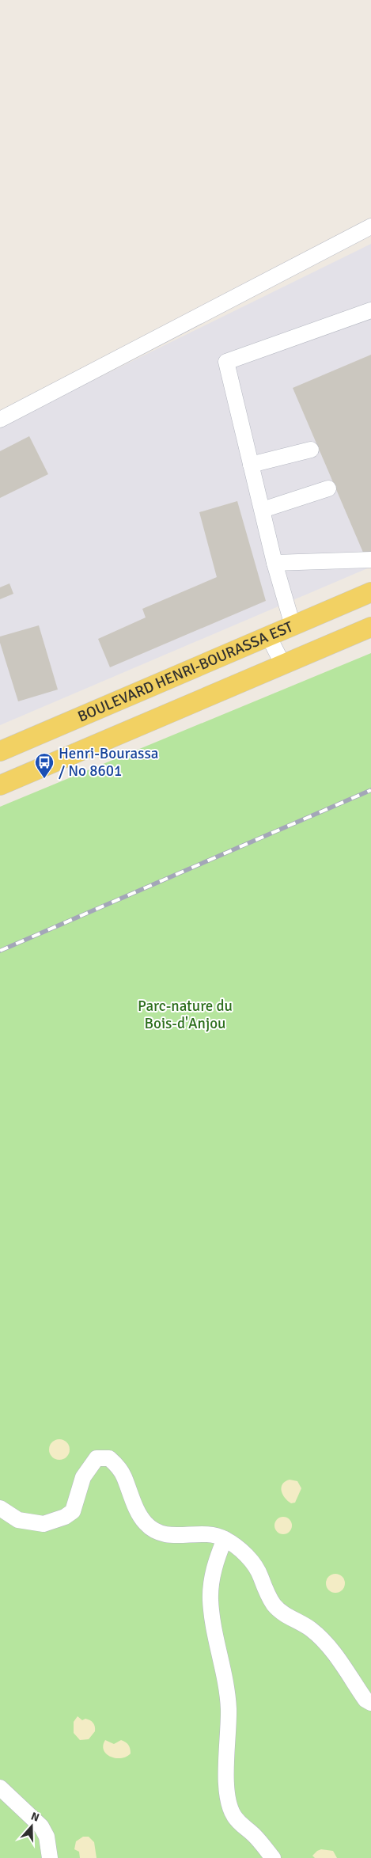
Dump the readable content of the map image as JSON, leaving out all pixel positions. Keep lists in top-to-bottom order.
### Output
{
  "streets": {
    "main road": ["BOULEVARD HENRI-BOURASSA EST"]
  },
  "parks": ["Parc-nature du Bois-d'Anjou"],
  "places": {
    "bus stop": ["Henri-Bourassa / No 8601"]
  },
  "north": "top"
}
